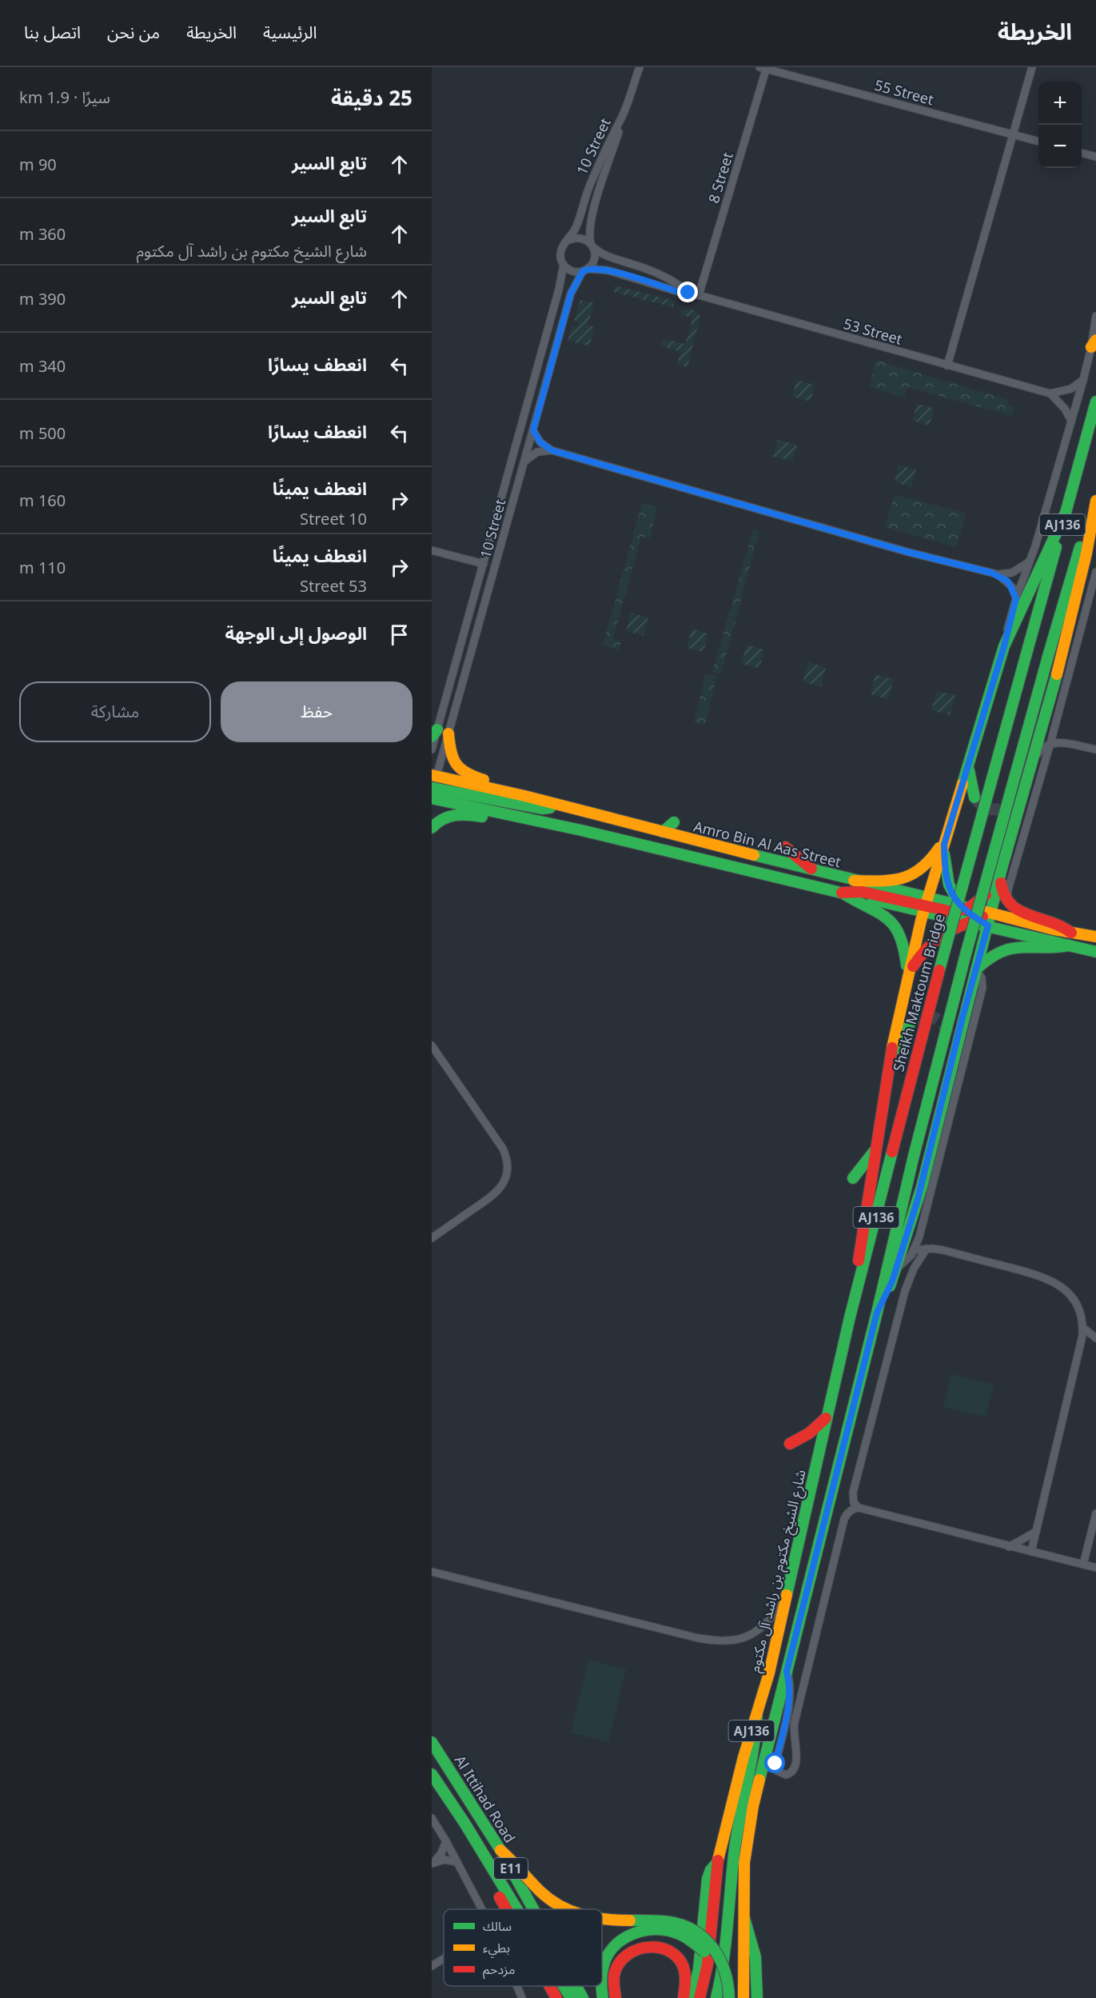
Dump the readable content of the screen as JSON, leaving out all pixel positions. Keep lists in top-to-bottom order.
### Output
{
  "streets": {
    "main road": [
      "AJ136",
      "Amro Bin Al Aas Street",
      "Sheikh Maktoum Bridge",
      "شارع الشيخ مكتوم بن راشد آل مكتوم",
      "Al Ittihad Road",
      "E11"
    ],
    "street": [
      "55 Street",
      "10 Street",
      "8 Street",
      "53 Street"
    ]
  },
  "crossings": [
    ["55 Street", "8 Street"],
    ["10 Street", "53 Street"],
    ["10 Street", "Amro Bin Al Aas Street"],
    ["8 Street", "53 Street"],
    ["AJ136", "Sheikh Maktoum Bridge"],
    ["Sheikh Maktoum Bridge", "شارع الشيخ مكتوم بن راشد آل مكتوم"]
  ],
  "legend": ["سالك", "بطيء", "مزدحم"],
  "page": {
    "header": "الخريطة",
    "nav": [
      "الرئيسية",
      "الخريطة",
      "من نحن",
      "اتصل بنا"
    ],
    "heading": ["25 دقيقة", "سيرًا · 1.9 km"],
    "map_buttons": ["+", "−"],
    "list": [
      ["تابع السير", "90 m"],
      ["تابع السير", "شارع الشيخ مكتوم بن راشد آل مكتوم", "360 m"],
      ["تابع السير", "390 m"],
      ["انعطف يسارًا", "340 m"],
      ["انعطف يسارًا", "500 m"],
      ["انعطف يمينًا", "10 Street", "160 m"],
      ["انعطف يمينًا", "53 Street", "110 m"],
      "الوصول إلى الوجهة"
    ],
    "buttons": ["حفظ", "مشاركة"]
  }
}
